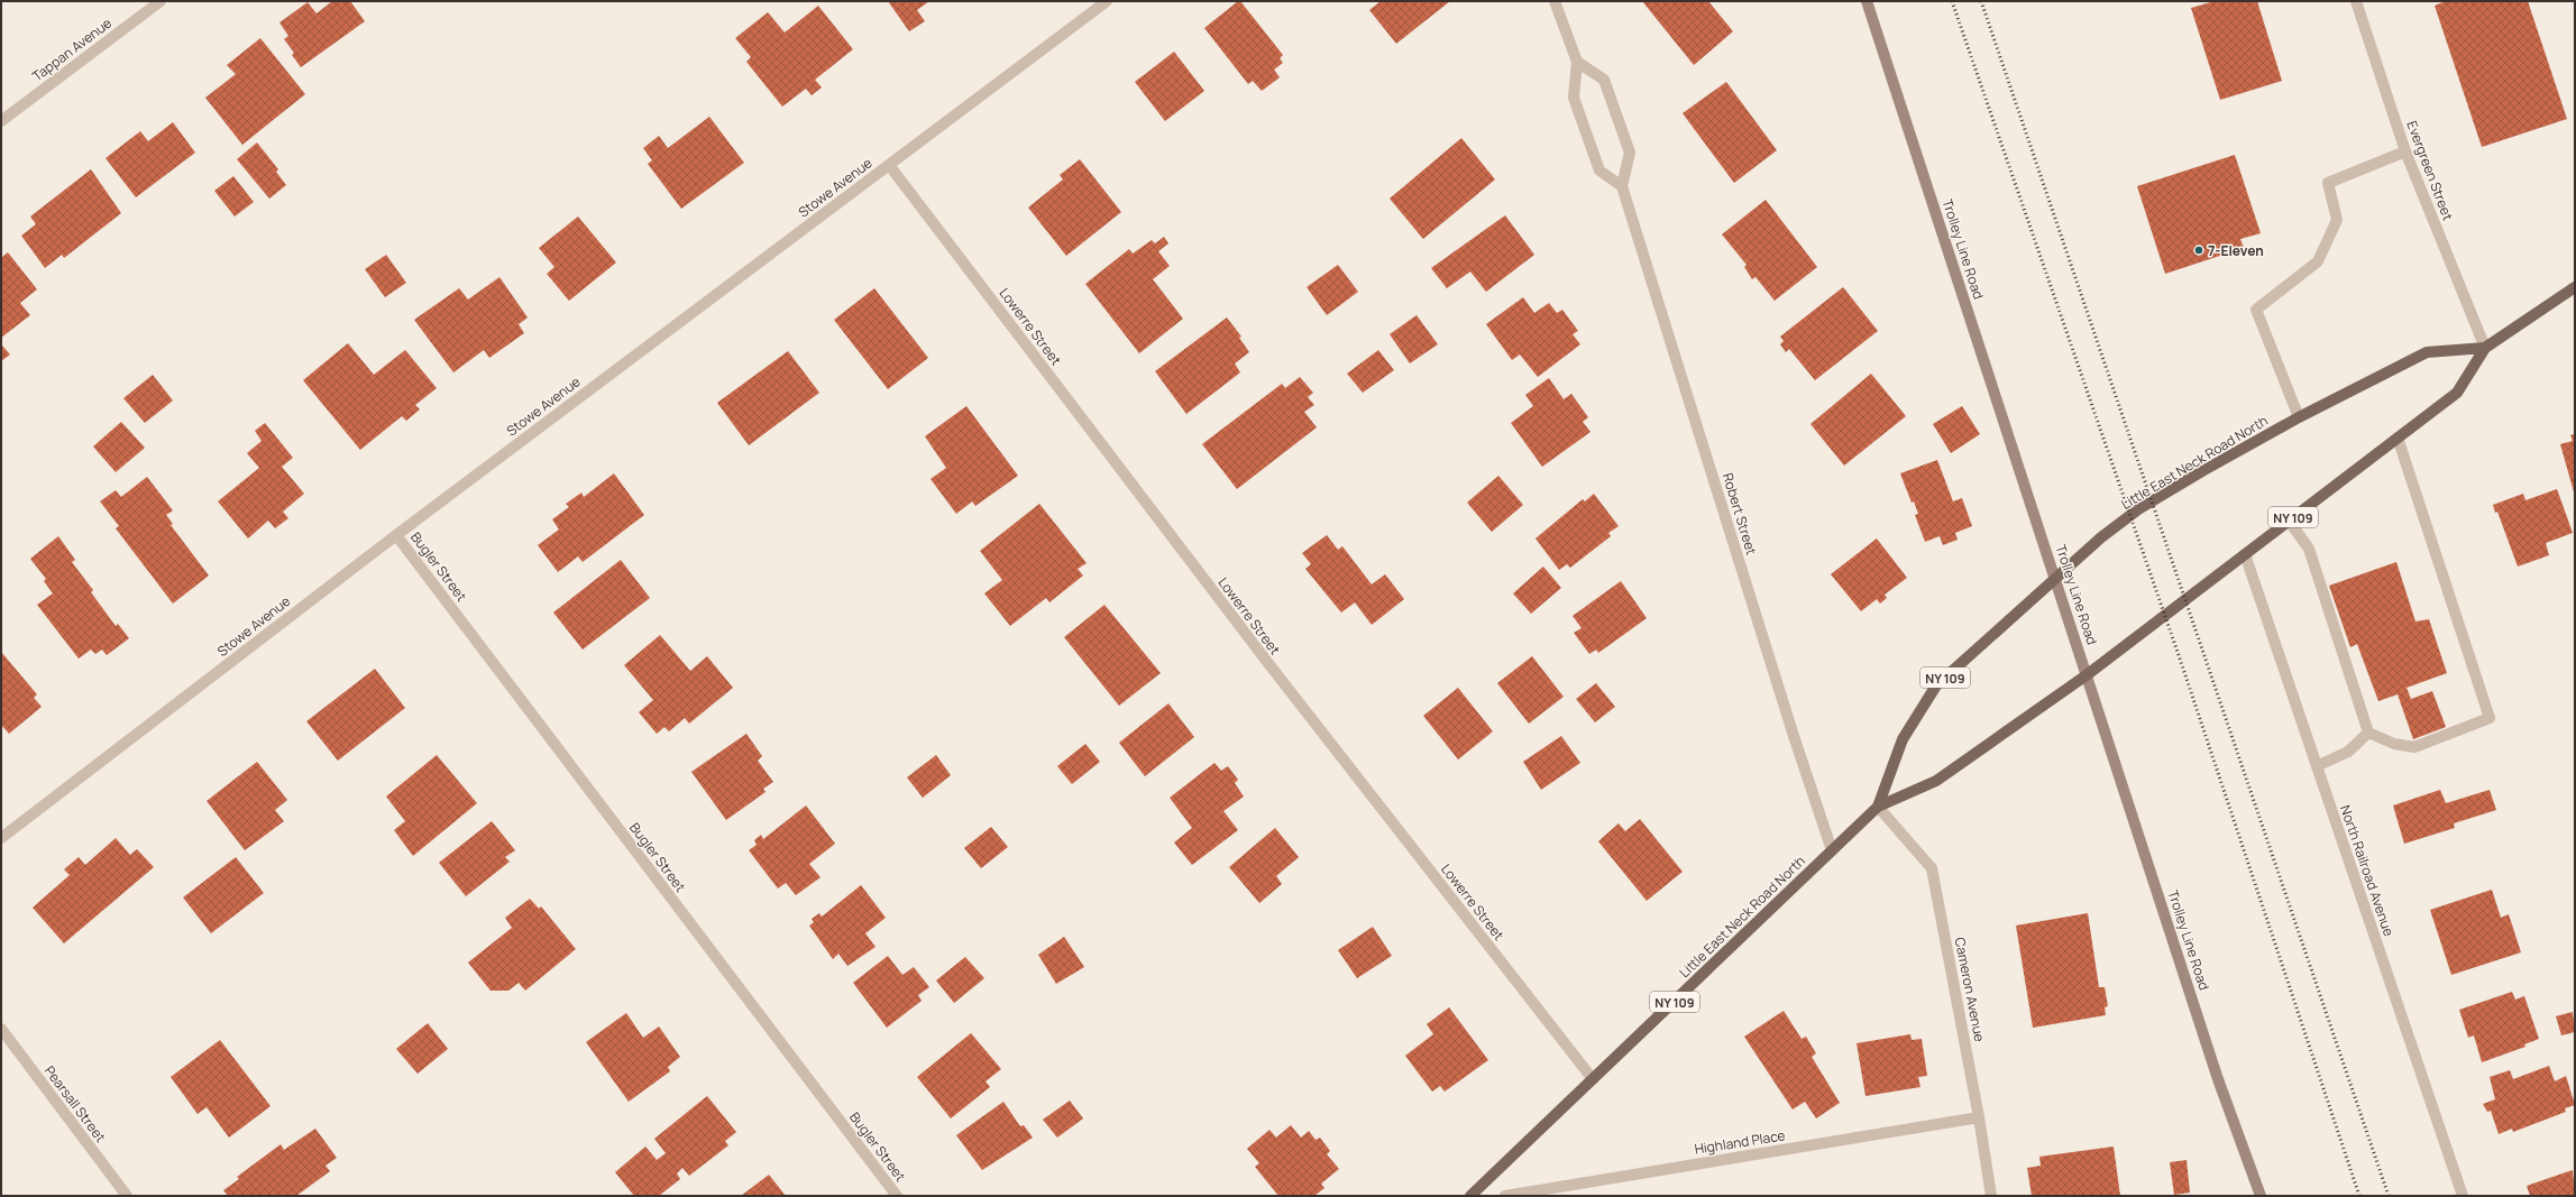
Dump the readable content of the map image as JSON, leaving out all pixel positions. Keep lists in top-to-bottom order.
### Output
{
  "streets": {
    "main road": ["Trolley Line Road", "Little East Neck Road North", "NY 109"],
    "street": [
      "Tappan Avenue",
      "Evergreen Street",
      "Stowe Avenue",
      "Lowerre Street",
      "Robert Street",
      "Bugler Street",
      "North Railroad Avenue",
      "Cameron Avenue",
      "Pearsall Street",
      "Highland Place"
    ]
  },
  "crossings": [
    ["Evergreen Street", "Little East Neck Road North"],
    ["Stowe Avenue", "Lowerre Street"],
    ["Stowe Avenue", "Bugler Street"],
    ["Trolley Line Road", "Little East Neck Road North"],
    ["Lowerre Street", "Little East Neck Road North"],
    ["Little East Neck Road North", "Robert Street"],
    ["Little East Neck Road North", "North Railroad Avenue"],
    ["Little East Neck Road North", "Cameron Avenue"],
    ["Cameron Avenue", "Highland Place"]
  ],
  "places": ["7-Eleven"]
}
